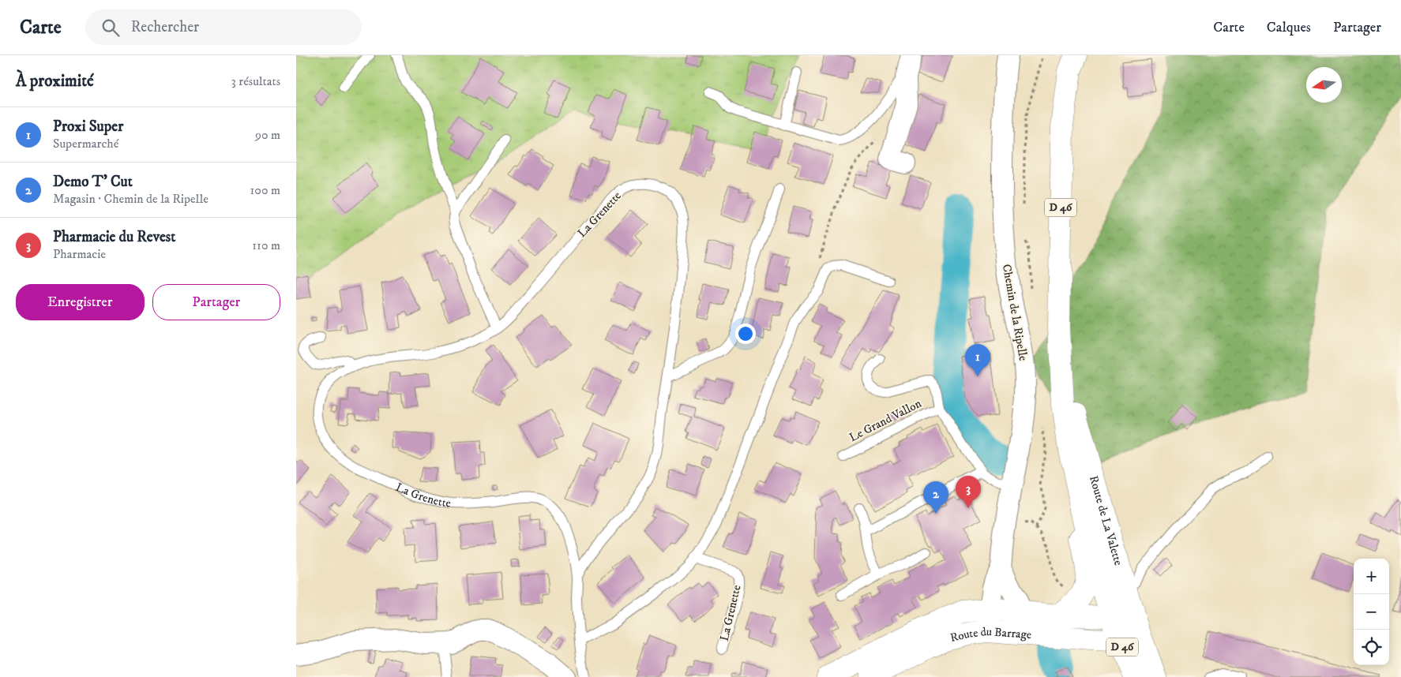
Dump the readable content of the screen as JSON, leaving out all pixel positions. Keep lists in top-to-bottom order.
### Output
{
  "streets": {
    "main road": ["D 46", "Route de La Valette", "Route du Barrage"],
    "street": ["Chemin de la Ripelle"],
    "lane": ["La Grenette", "Le Grand Vallon"]
  },
  "crossings": [
    ["D 46", "Route de La Valette"],
    ["D 46", "Route du Barrage"],
    ["Chemin de la Ripelle", "Route du Barrage"],
    ["Route de La Valette", "Route du Barrage"]
  ],
  "north": "left",
  "page": {
    "header": "Carte",
    "search": "Rechercher",
    "nav": ["Carte", "Calques", "Partager"],
    "heading": ["À proximité", "3 résultats"],
    "list": [
      {
        "mark": "1",
        "name": "Proxi Super",
        "note": "Supermarché",
        "value": "90 m"
      },
      {
        "mark": "2",
        "name": "Demo T’ Cut",
        "note": "Magasin · Chemin de la Ripelle",
        "value": "100 m"
      },
      {
        "mark": "3",
        "name": "Pharmacie du Revest",
        "note": "Pharmacie",
        "value": "110 m"
      }
    ],
    "buttons": ["Enregistrer", "Partager"],
    "pins": ["1", "3", "2"],
    "map_buttons": ["+", "−"]
  }
}
